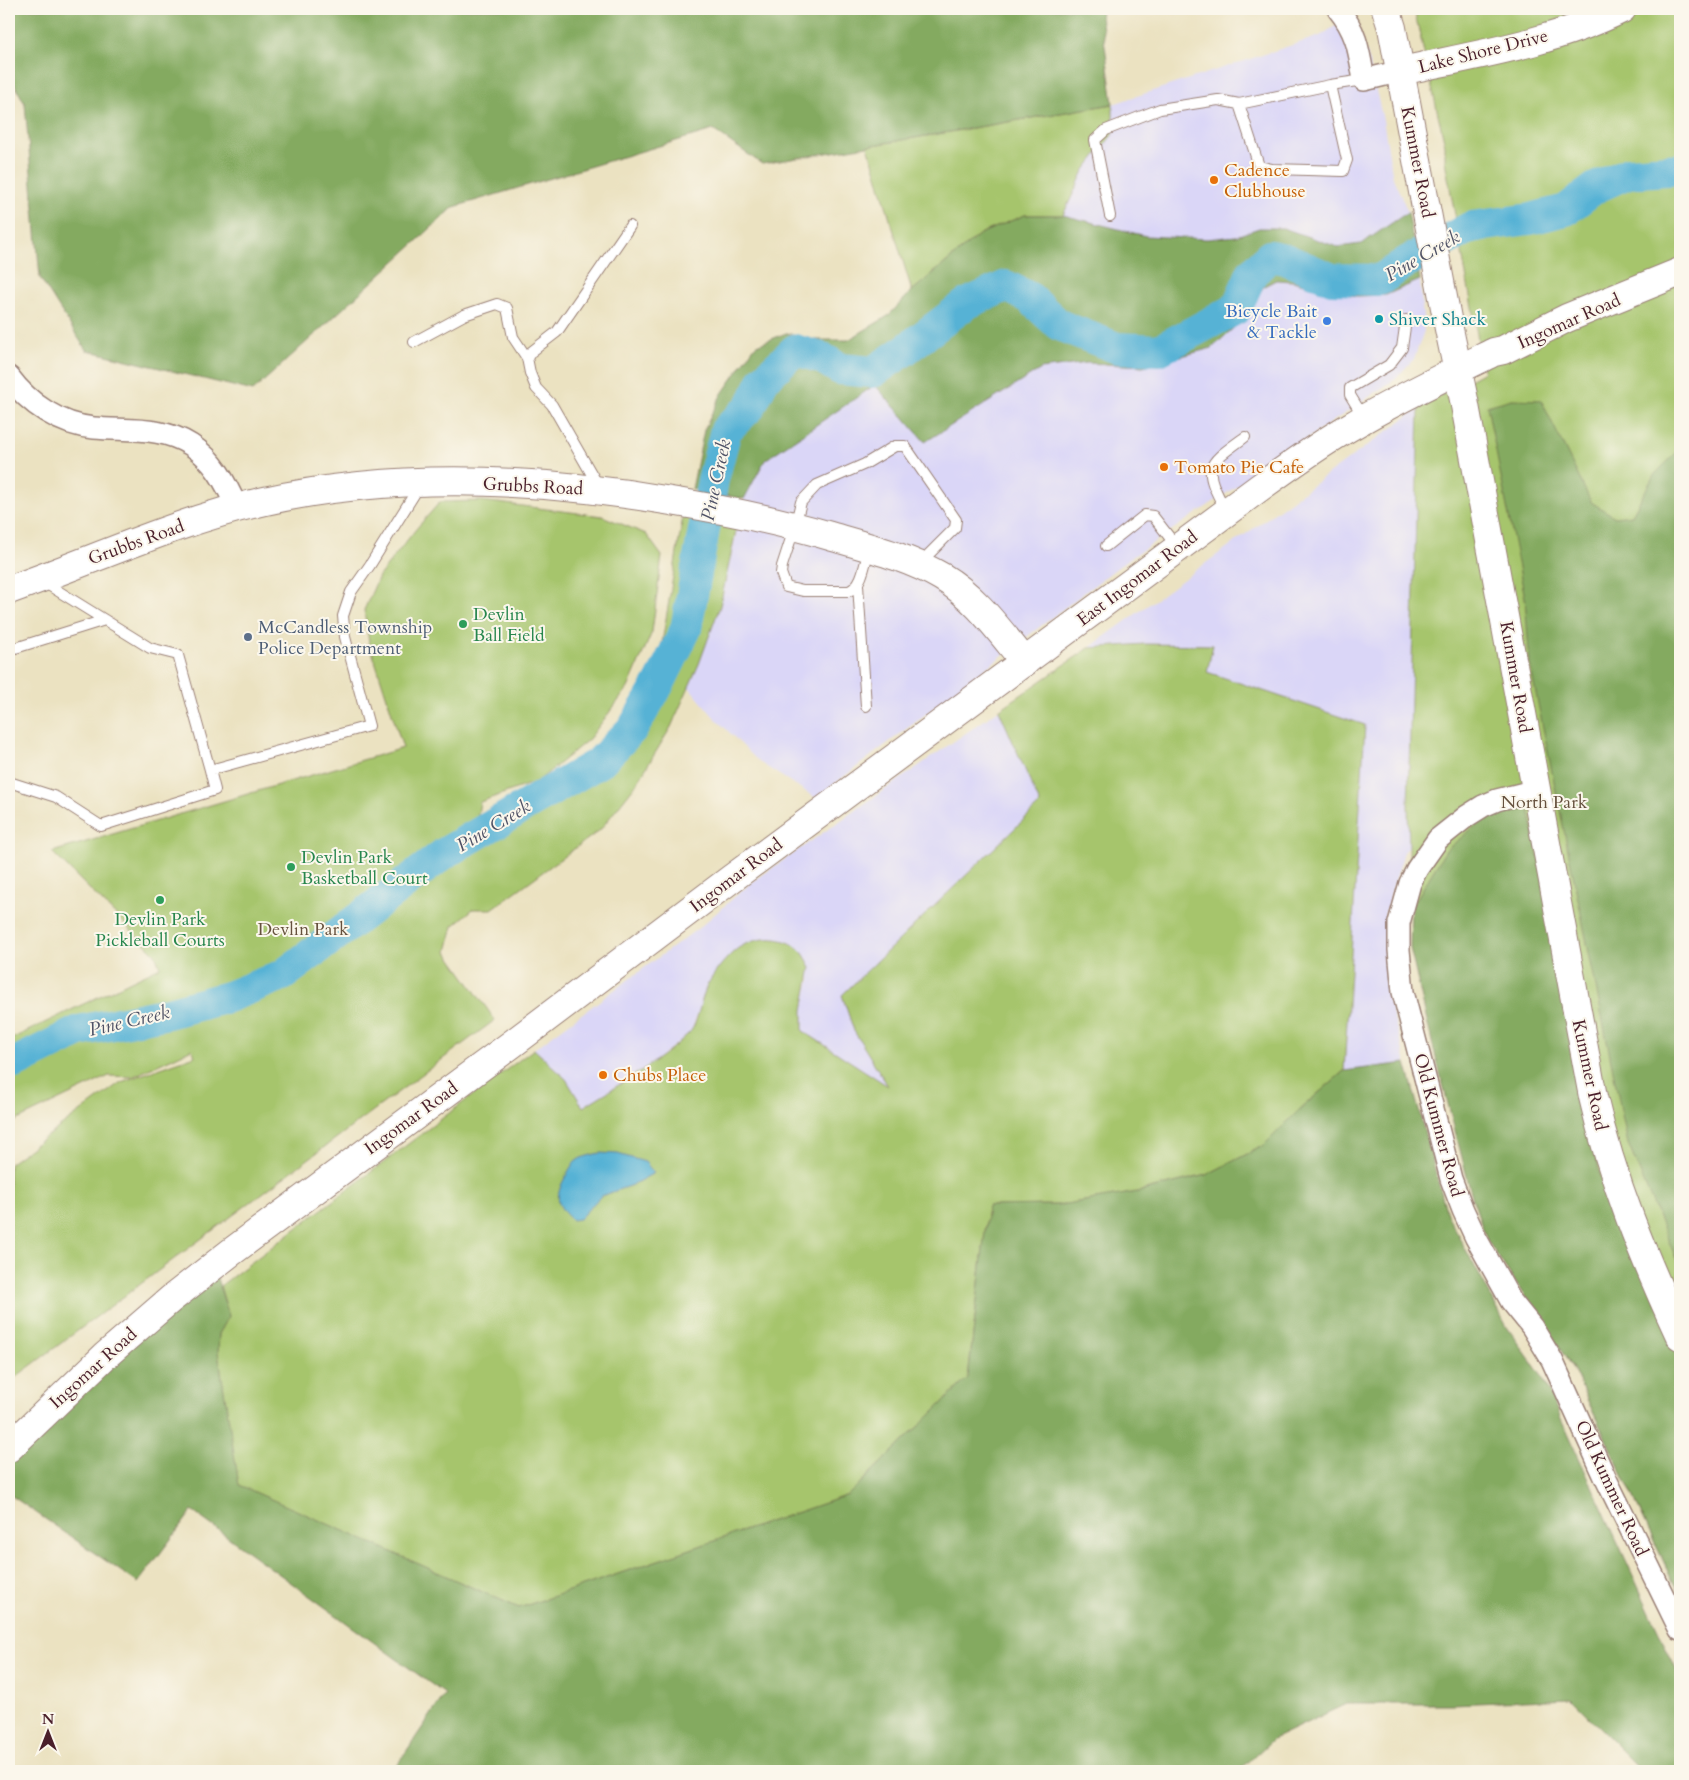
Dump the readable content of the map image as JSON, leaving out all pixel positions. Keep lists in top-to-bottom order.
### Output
{
  "streets": {
    "street": [
      "Lake Shore Drive",
      "Kummer Road",
      "Ingomar Road",
      "Grubbs Road",
      "East Ingomar Road",
      "Old Kummer Road"
    ]
  },
  "crossings": [
    ["Lake Shore Drive", "Kummer Road"],
    ["Kummer Road", "Ingomar Road"],
    ["Kummer Road", "East Ingomar Road"],
    ["Kummer Road", "Old Kummer Road"],
    ["Ingomar Road", "East Ingomar Road"],
    ["Grubbs Road", "East Ingomar Road"]
  ],
  "water": ["Pine Creek"],
  "parks": ["North Park", "Devlin Park"],
  "places": [
    "Cadence Clubhouse",
    "Shiver Shack",
    "Bicycle Bait & Tackle",
    "Tomato Pie Cafe",
    "Devlin Ball Field",
    "McCandless Township Police Department",
    "Devlin Park Basketball Court",
    "Devlin Park Pickleball Courts",
    "Chubs Place"
  ],
  "north": "top"
}
